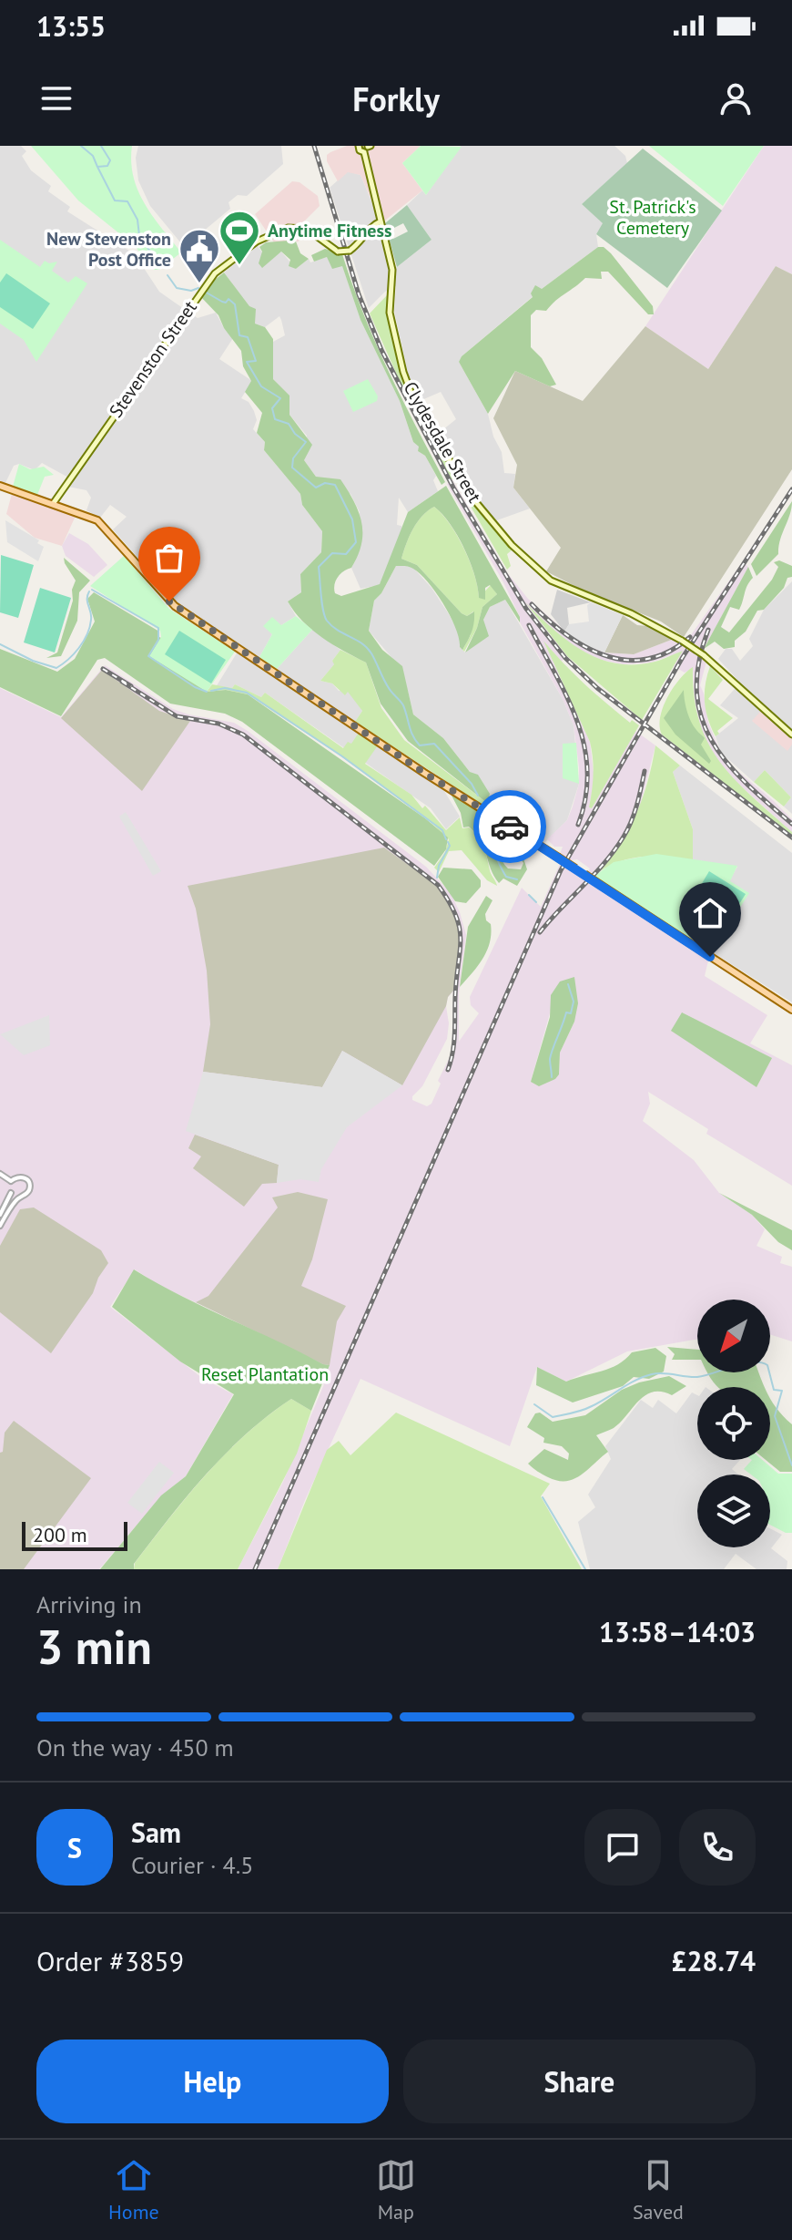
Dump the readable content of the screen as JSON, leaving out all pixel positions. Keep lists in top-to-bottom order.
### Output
{
  "streets": {
    "main road": ["Stevenston Street", "Clydesdale Street"]
  },
  "crossings": [
    ["Stevenston Street", "Clydesdale Street"]
  ],
  "parks": ["St. Patrick's Cemetery", "Reset Plantation"],
  "places": {
    "sports": ["Anytime Fitness"],
    "public building": ["New Stevenston Post Office"]
  },
  "scale_bar": "200 m",
  "north": "bottom left",
  "page": {
    "status": "13:55",
    "header": "Forkly",
    "scale": "200 m",
    "heading": ["3 min", "Arriving in", "13:58–14:03"],
    "panel": [
      "Sam",
      "Courier · 4.5",
      "Order #3859",
      "£28.74"
    ],
    "bar": "On the way · 450 m",
    "round": "S",
    "buttons": ["Help", "Share"],
    "tabs": ["Home", "Map", "Saved"]
  }
}
